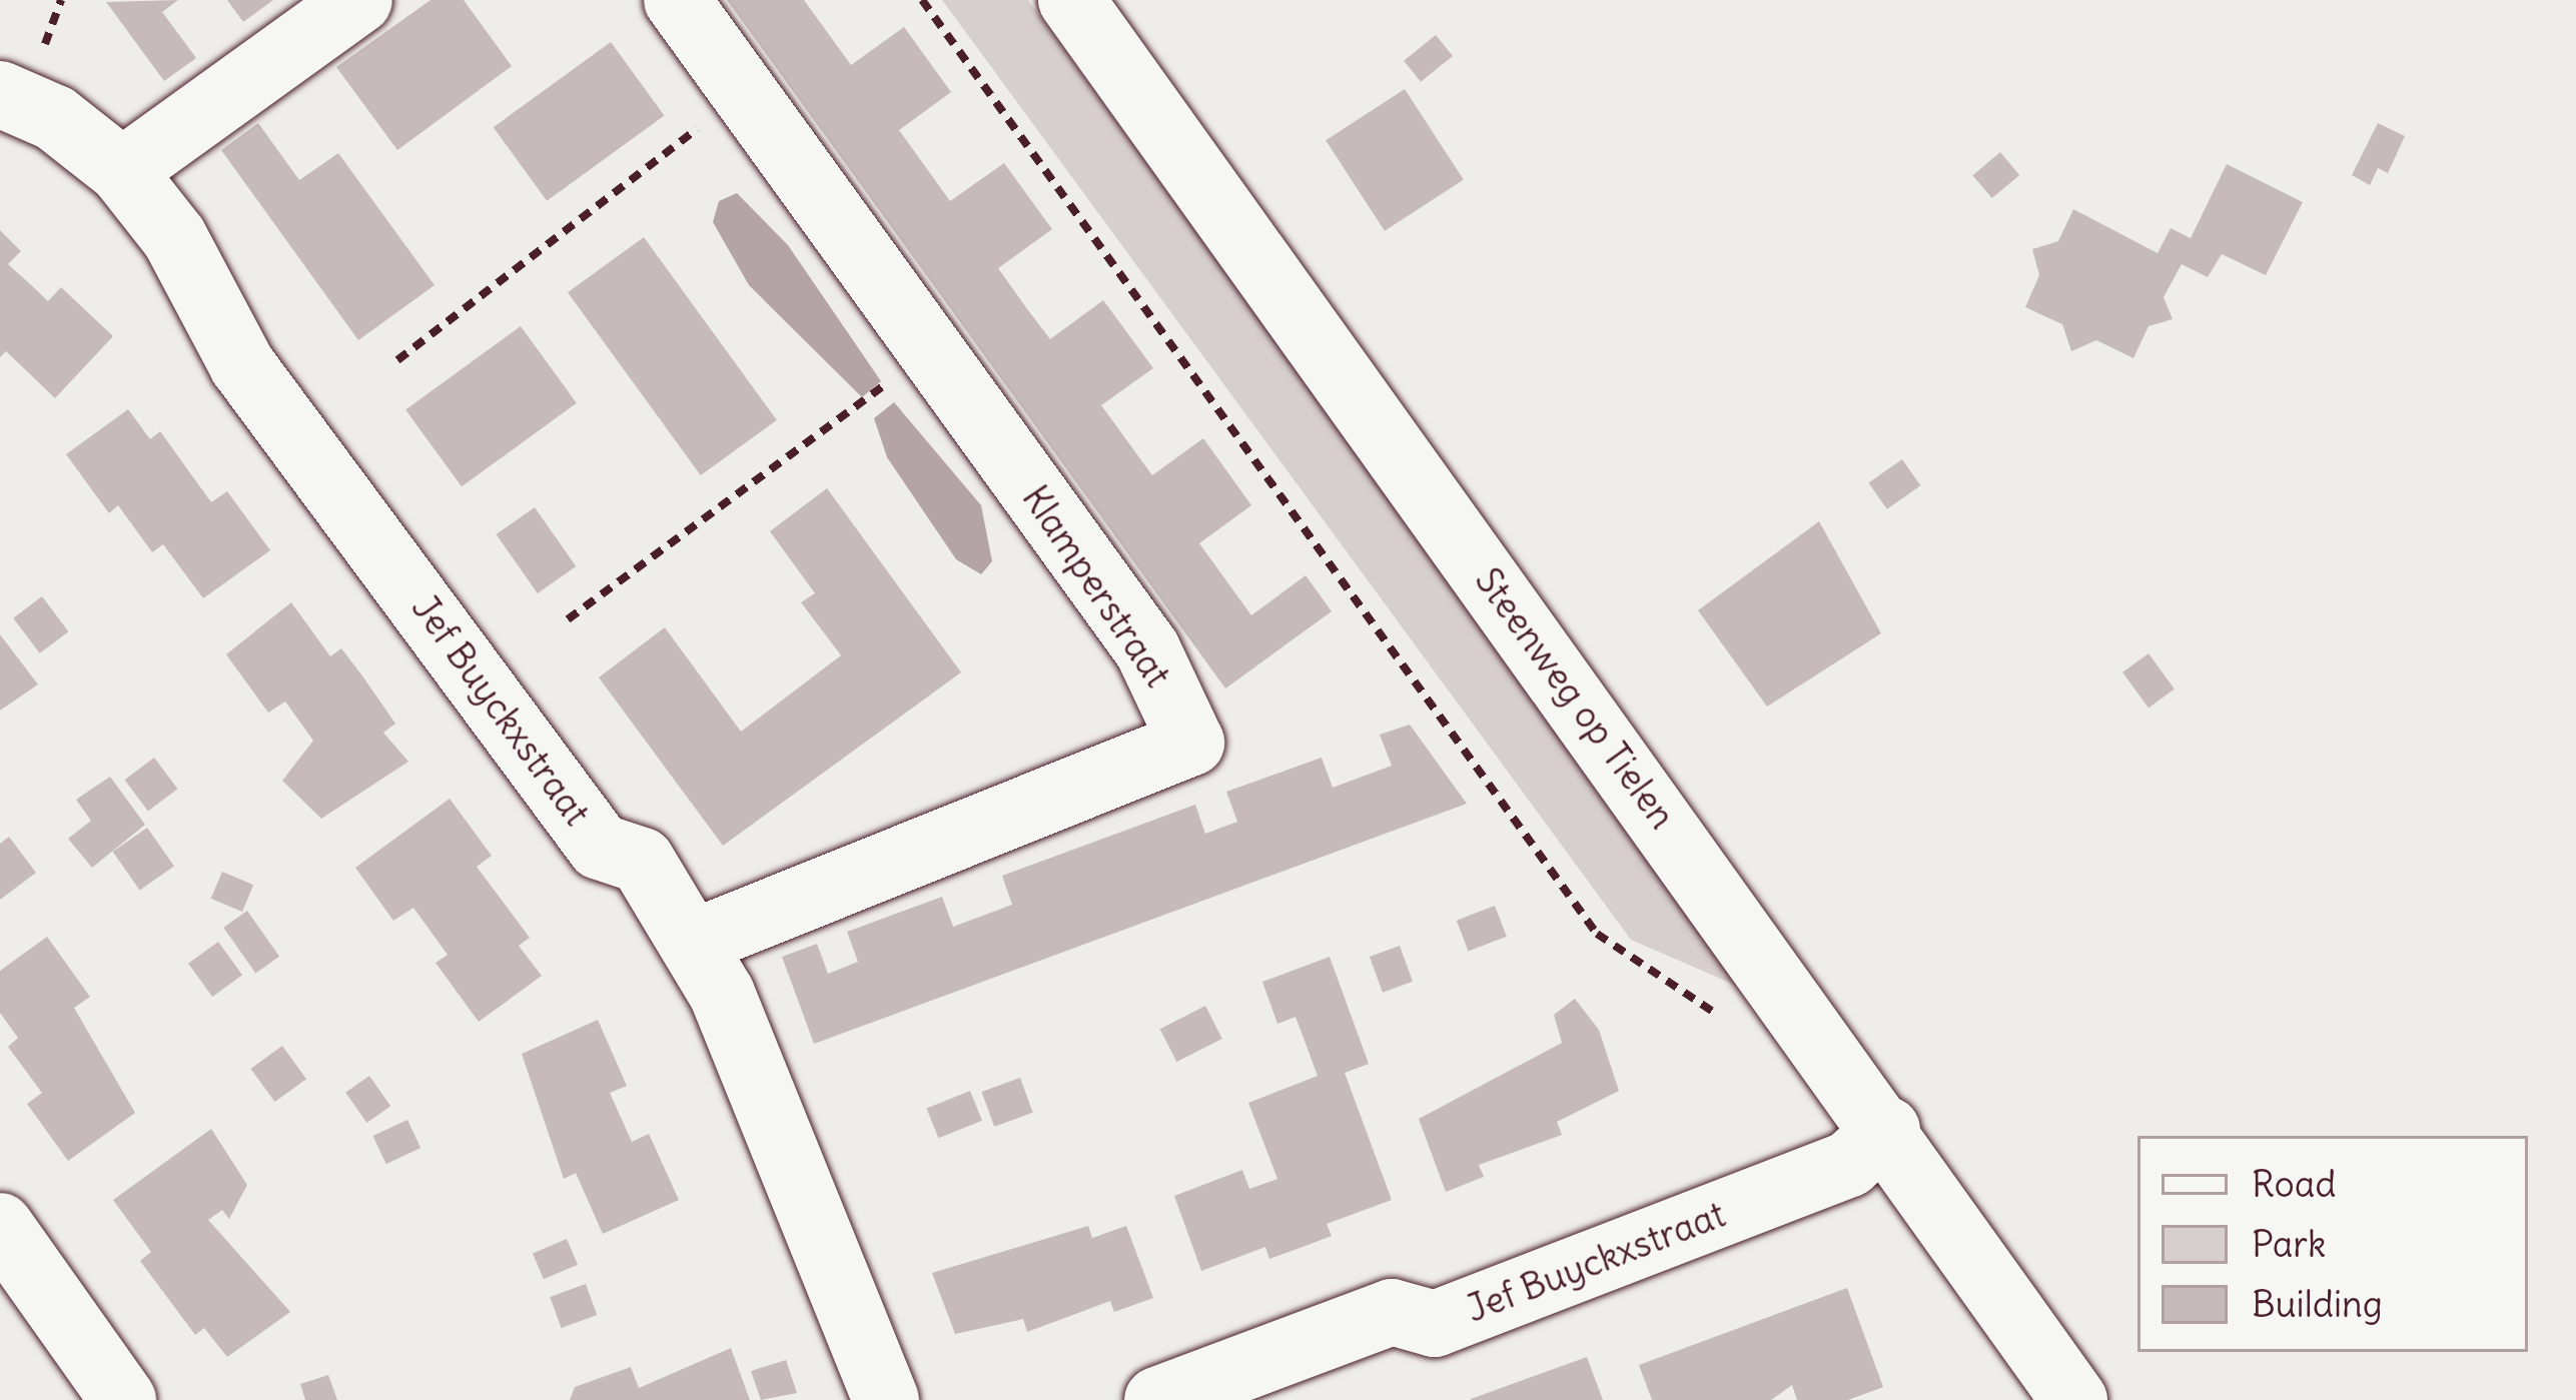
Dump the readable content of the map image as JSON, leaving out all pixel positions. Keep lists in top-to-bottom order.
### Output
{
  "streets": {
    "street": ["Klamperstraat", "Steenweg op Tielen", "Jef Buyckxstraat"]
  },
  "crossings": [
    ["Klamperstraat", "Jef Buyckxstraat"],
    ["Steenweg op Tielen", "Jef Buyckxstraat"]
  ],
  "legend": ["Road", "Park", "Building"]
}
